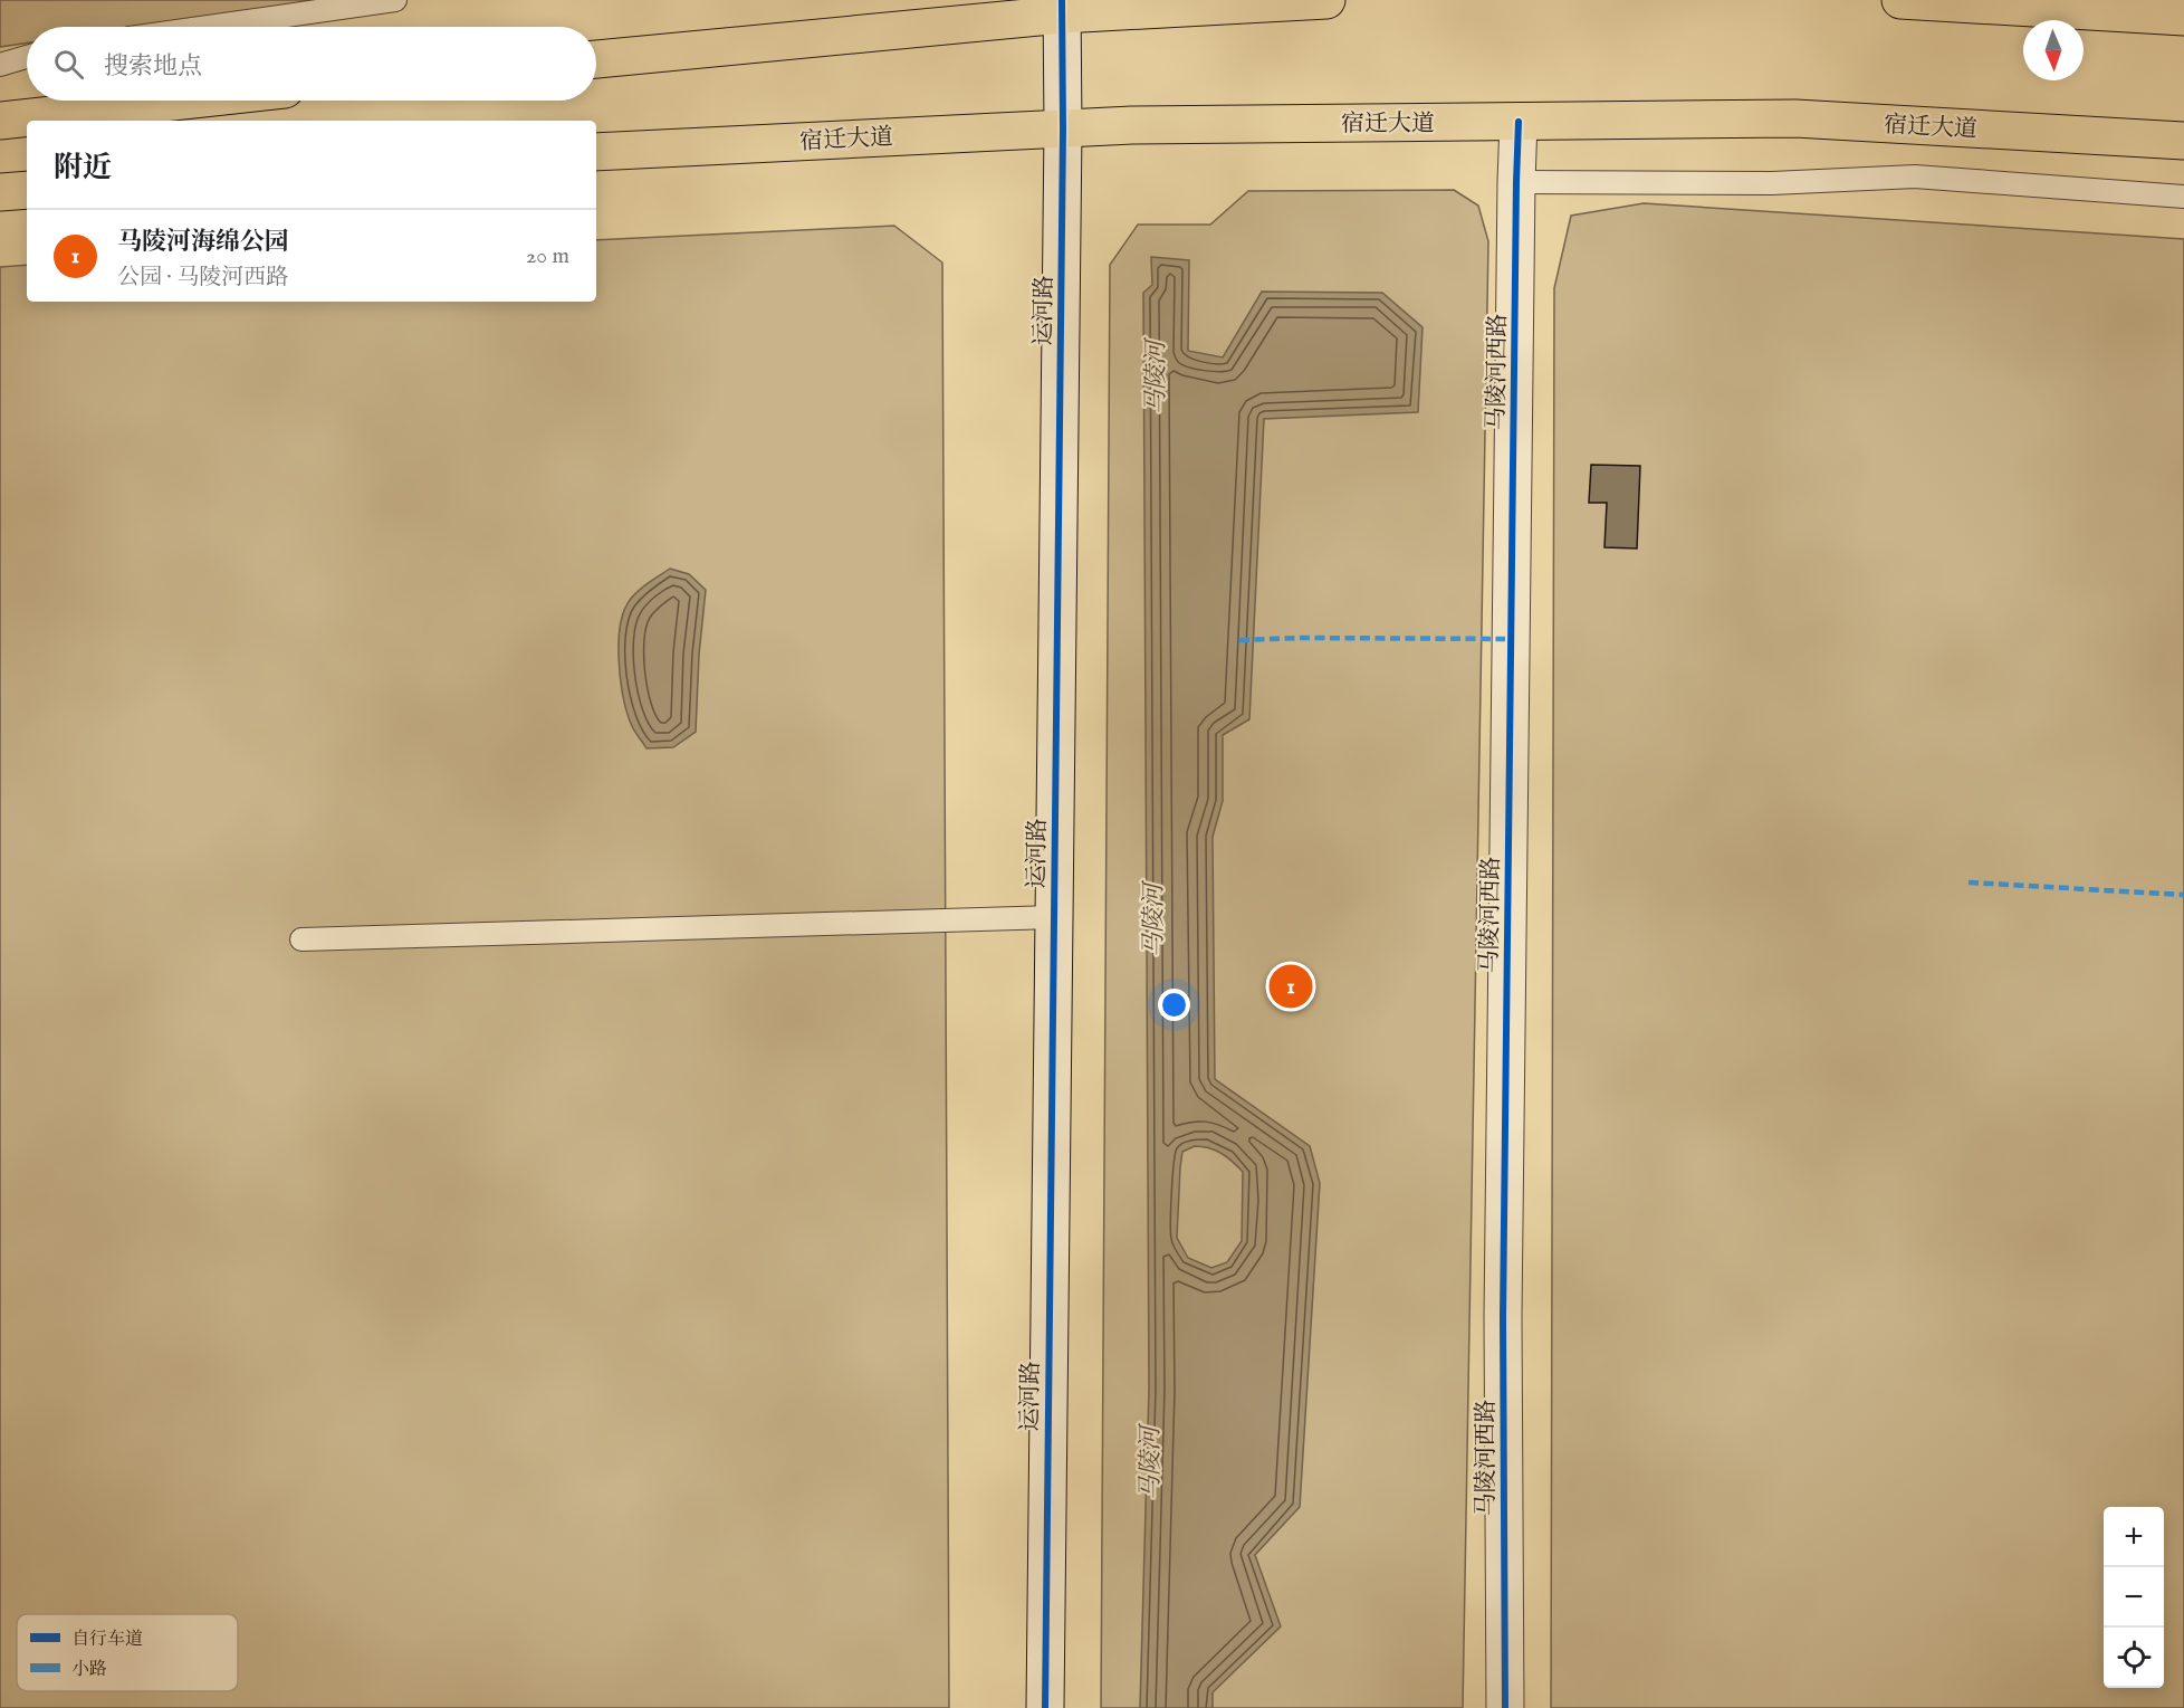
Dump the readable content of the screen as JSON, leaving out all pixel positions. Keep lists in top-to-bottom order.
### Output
{
  "streets": {
    "main road": ["宿迁大道"],
    "street": ["运河路", "马陵河西路"]
  },
  "crossings": [
    ["宿迁大道", "运河路"],
    ["宿迁大道", "马陵河西路"]
  ],
  "water": ["马陵河"],
  "legend": ["自行车道", "小路"],
  "north": "bottom",
  "page": {
    "search": "搜索地点",
    "heading": "附近",
    "list": [
      {
        "mark": "1",
        "name": "马陵河海绵公园",
        "note": "公园 · 马陵河西路",
        "value": "20 m"
      }
    ],
    "pins": "1",
    "map_buttons": ["+", "−"]
  }
}
